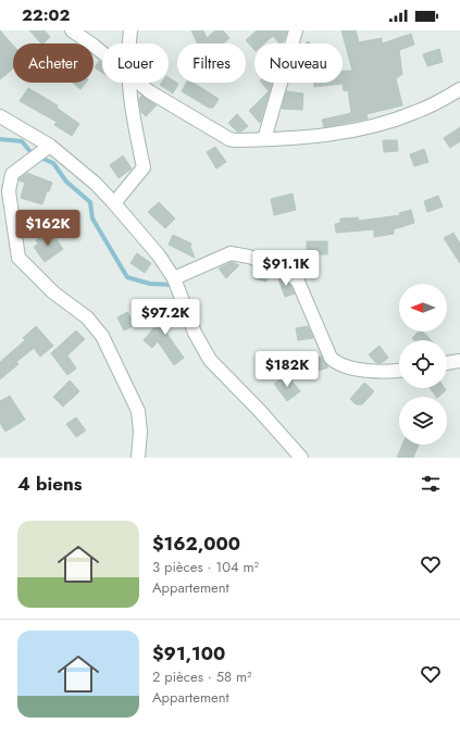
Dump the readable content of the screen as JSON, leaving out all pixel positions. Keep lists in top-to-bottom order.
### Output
{
  "north": "left",
  "page": {
    "status": "22:02",
    "chip": [
      "Acheter",
      "Louer",
      "Filtres",
      "Nouveau"
    ],
    "price": [
      "$162K",
      "$91.1K",
      "$97.2K",
      "$182K"
    ],
    "heading": "4 biens",
    "list": [
      {
        "name": "$162,000",
        "note": "3 pièces · 104 m² · Appartement"
      },
      {
        "name": "$91,100",
        "note": "2 pièces · 58 m² · Appartement"
      }
    ]
  }
}
